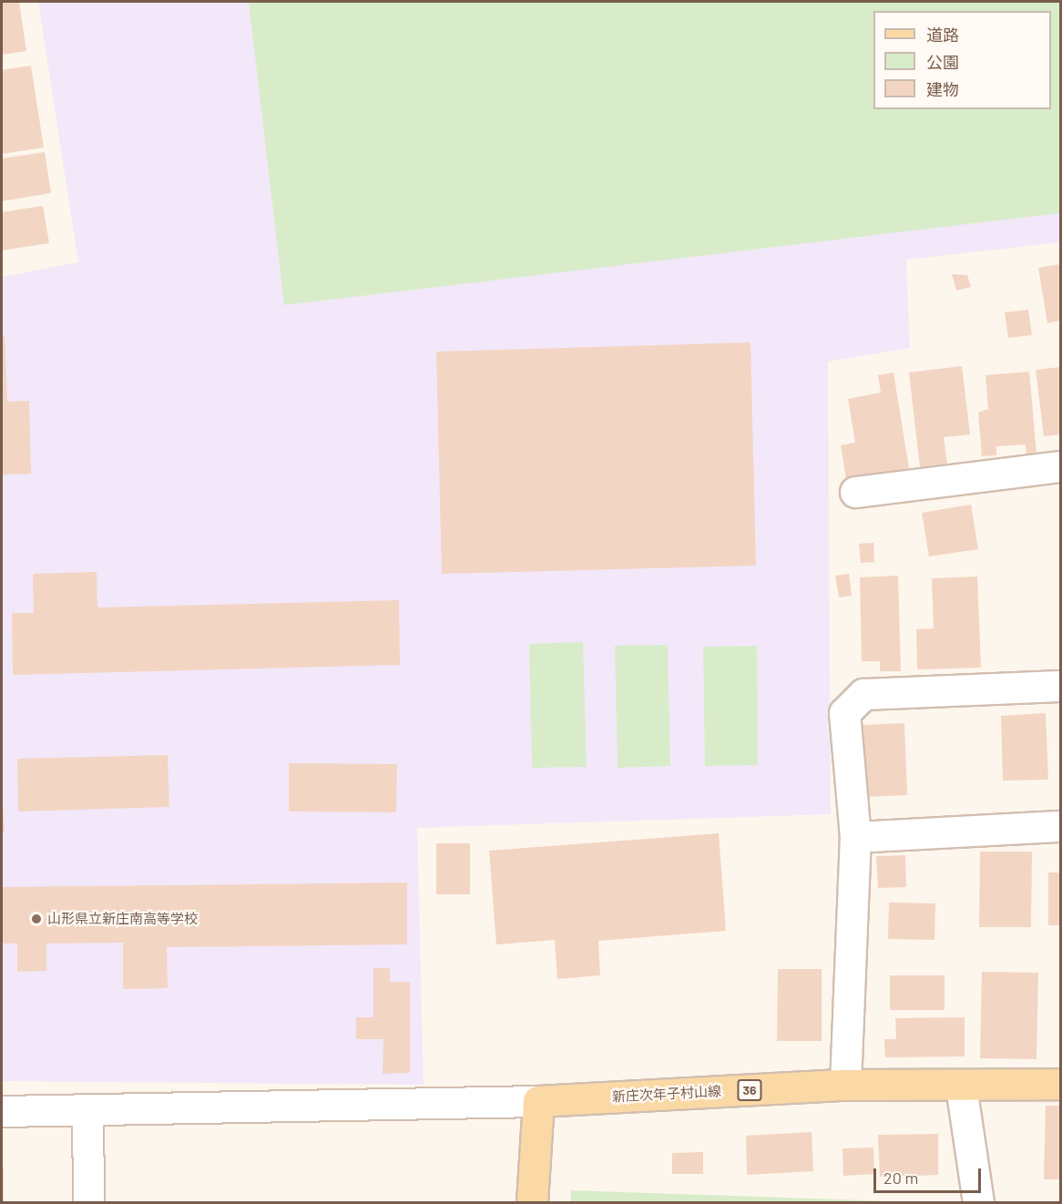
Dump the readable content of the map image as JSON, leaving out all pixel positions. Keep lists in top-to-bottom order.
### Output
{
  "streets": {
    "main road": ["36", "新庄次年子村山線"]
  },
  "places": ["山形県立新庄南高等学校"],
  "legend": ["道路", "公園", "建物"],
  "scale_bar": "20 m"
}
